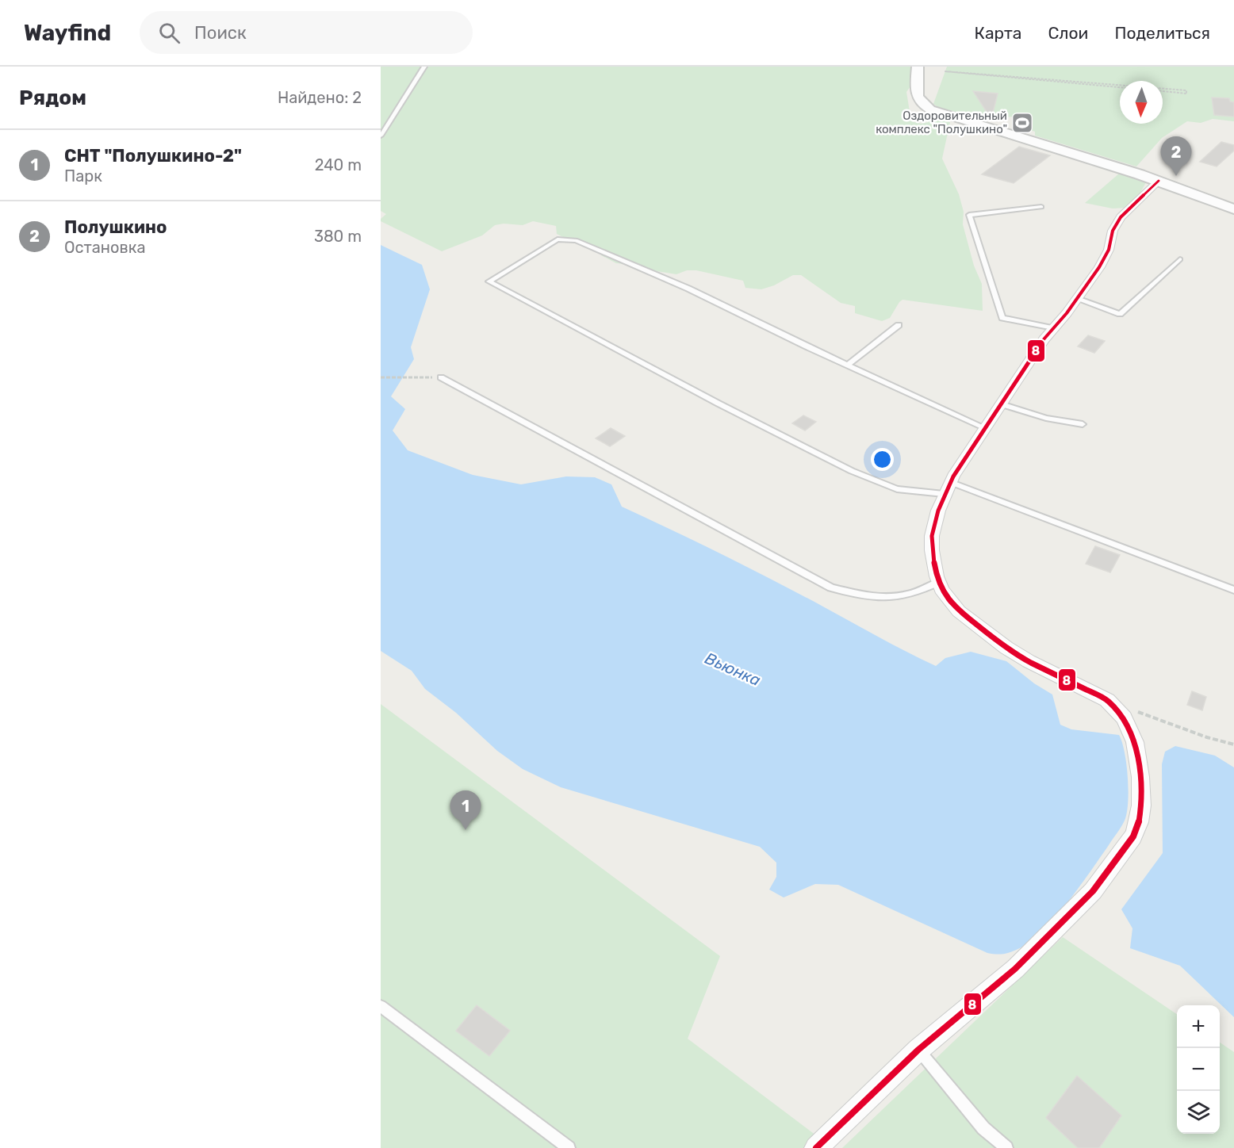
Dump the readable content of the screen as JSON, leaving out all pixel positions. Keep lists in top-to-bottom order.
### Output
{
  "water": ["Вьюнка"],
  "places": {
    "sports": ["Оздоровительный комплекс \"Полушкино\""]
  },
  "lines": ["transit line 8"],
  "north": "bottom",
  "page": {
    "header": "Wayfind",
    "search": "Поиск",
    "nav": ["Карта", "Слои", "Поделиться"],
    "heading": ["Рядом", "Найдено: 2"],
    "list": [
      {
        "mark": "1",
        "name": "СНТ \"Полушкино-2\"",
        "note": "Парк",
        "value": "240 m"
      },
      {
        "mark": "2",
        "name": "Полушкино",
        "note": "Остановка",
        "value": "380 m"
      }
    ],
    "pins": ["2", "1"],
    "map_buttons": ["+", "−"]
  }
}
